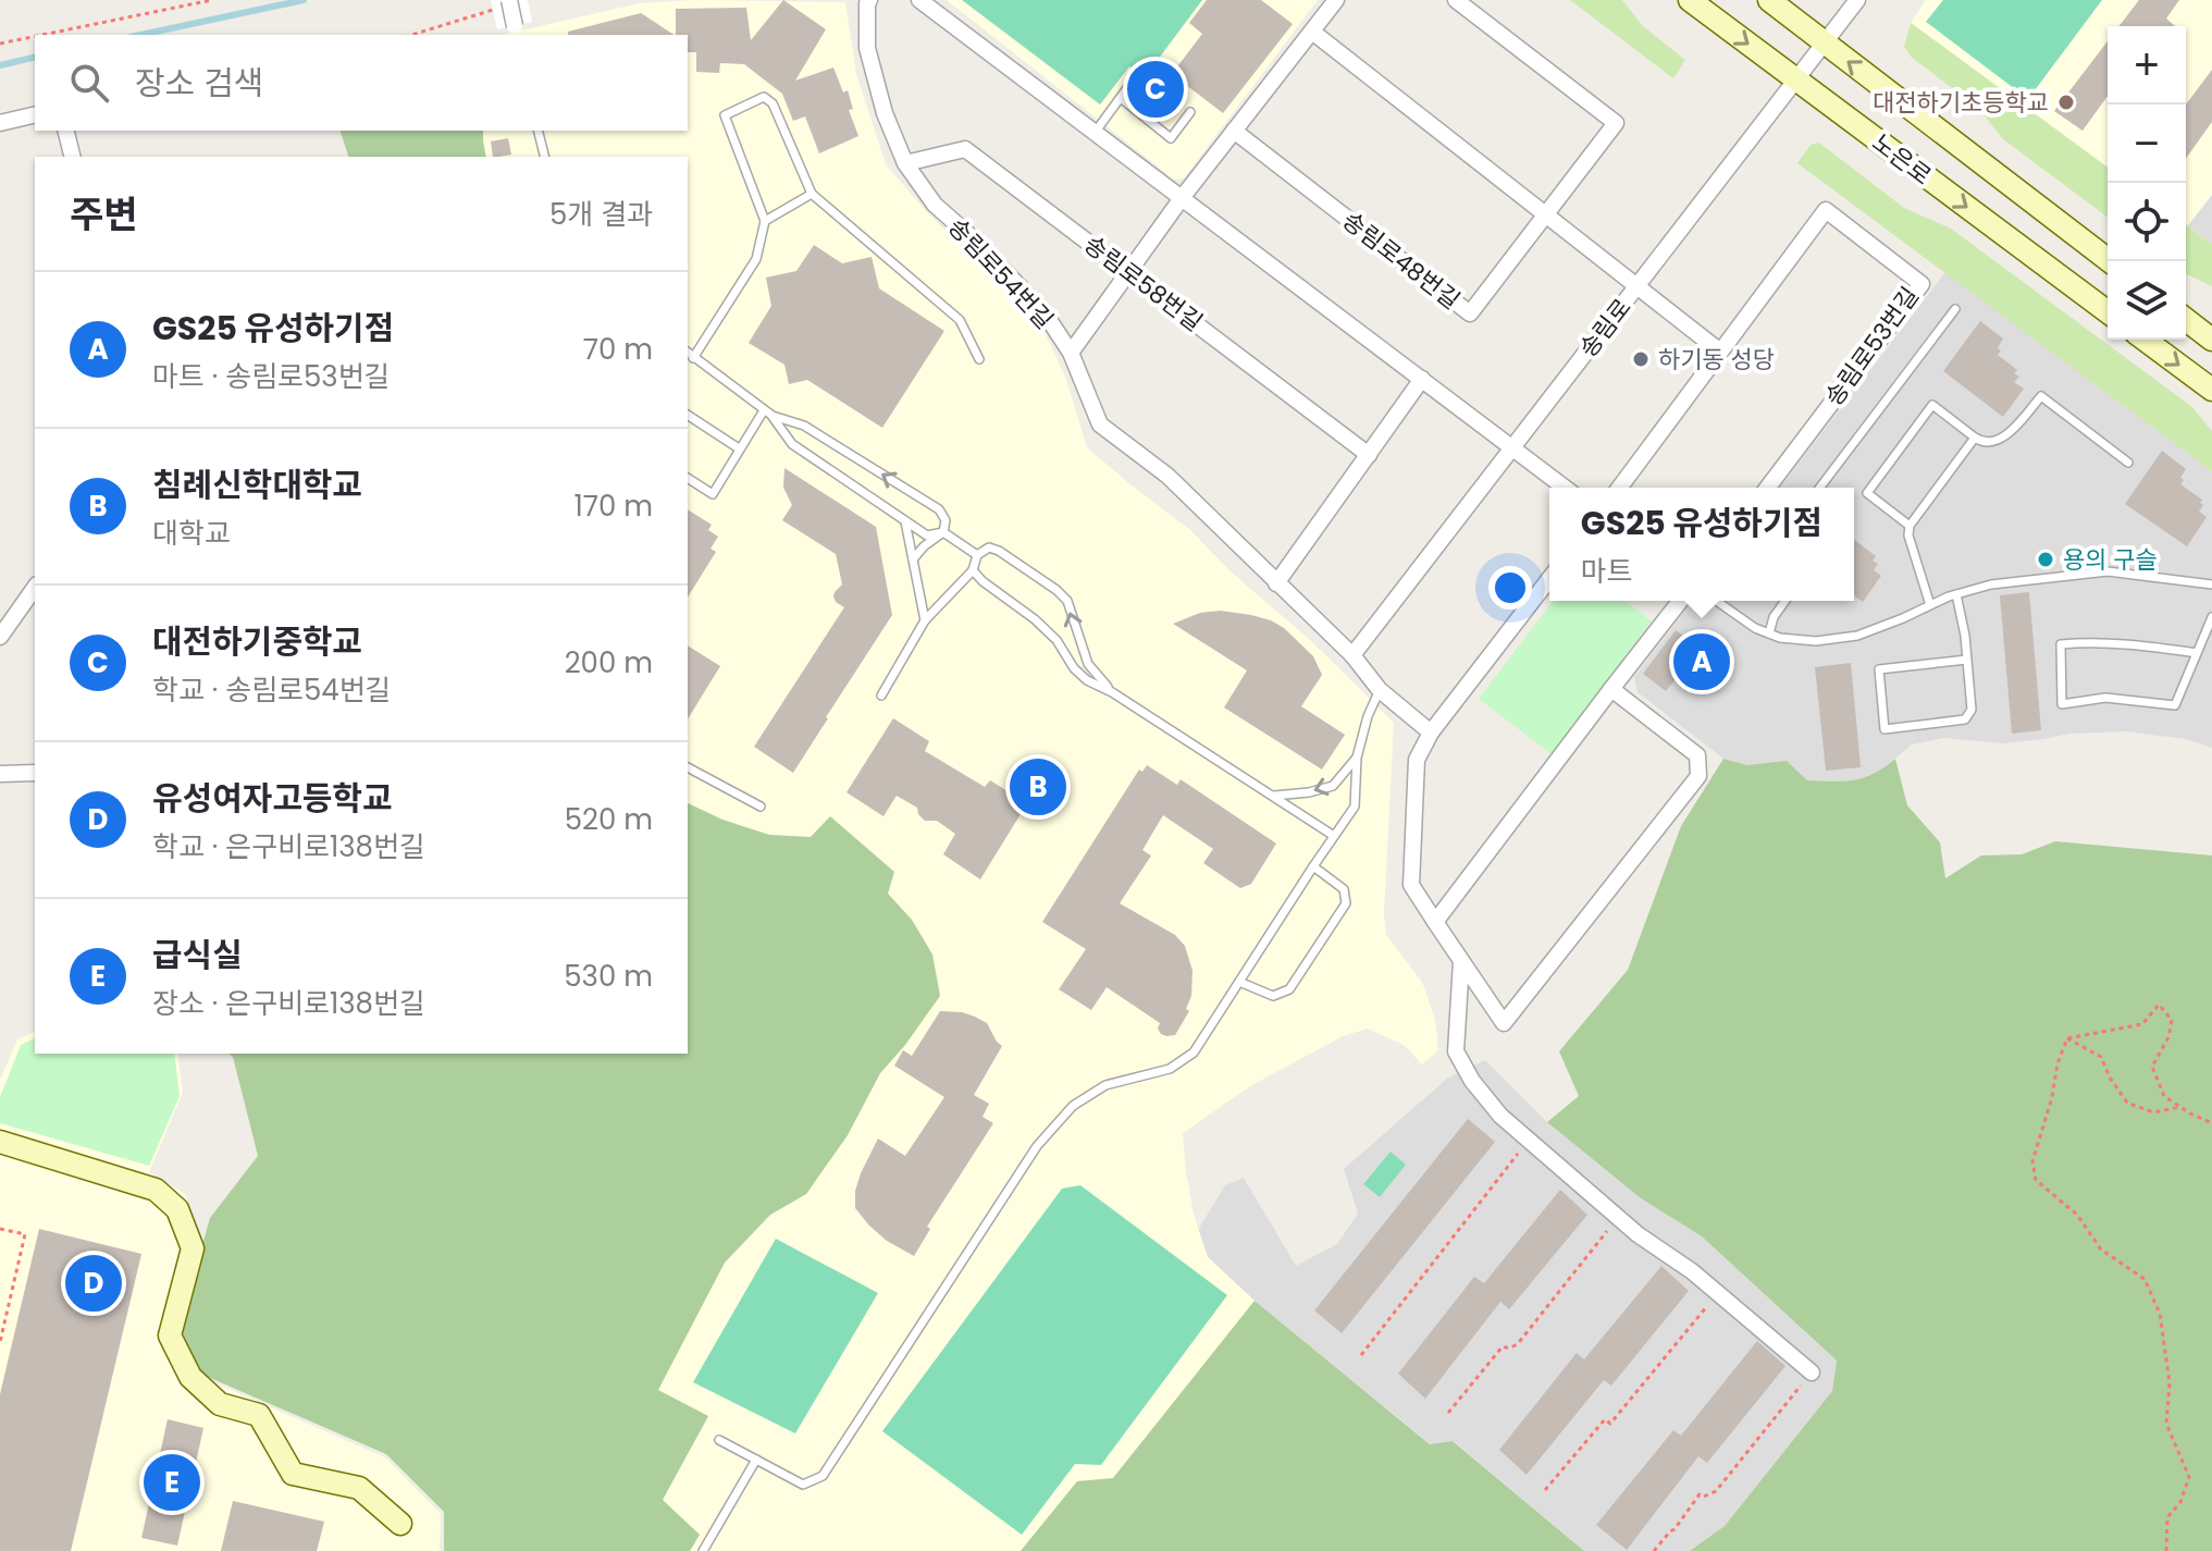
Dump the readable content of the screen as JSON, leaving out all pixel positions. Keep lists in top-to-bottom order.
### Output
{
  "streets": {
    "street": [
      "노은로",
      "송림로48번길",
      "송림로54번길",
      "송림로58번길",
      "송림로",
      "송림로53번길"
    ]
  },
  "crossings": [
    ["노은로", "송림로"],
    ["송림로54번길", "송림로58번길"],
    ["송림로54번길", "송림로"]
  ],
  "places": ["대전하기초등학교", "하기동 성당", "용의 구슬"],
  "page": {
    "map_buttons": ["+", "−"],
    "search": "장소 검색",
    "pins": [
      "C",
      "A",
      "B",
      "D",
      "E"
    ],
    "heading": ["주변", "5개 결과"],
    "list": [
      {
        "mark": "A",
        "name": "GS25 유성하기점",
        "note": "마트 · 송림로53번길",
        "value": "70 m"
      },
      {
        "mark": "B",
        "name": "침례신학대학교",
        "note": "대학교",
        "value": "170 m"
      },
      {
        "mark": "C",
        "name": "대전하기중학교",
        "note": "학교 · 송림로54번길",
        "value": "200 m"
      },
      {
        "mark": "D",
        "name": "유성여자고등학교",
        "note": "학교 · 은구비로138번길",
        "value": "520 m"
      },
      {
        "mark": "E",
        "name": "급식실",
        "note": "장소 · 은구비로138번길",
        "value": "530 m"
      }
    ],
    "popup": ["GS25 유성하기점", "마트"]
  }
}
